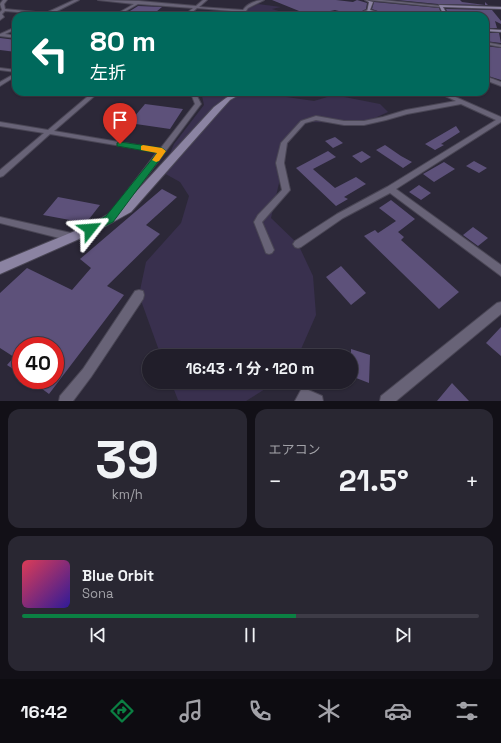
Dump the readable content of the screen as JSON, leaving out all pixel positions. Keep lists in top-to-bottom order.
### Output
{
  "page": {
    "turn": ["80 m", "左折"],
    "limit": "40",
    "trip": "16:43 · 1 分 · 120 m",
    "tile": [
      ["39", "km/h"],
      "エアコン"
    ],
    "heat": ["−", "21.5°", "+"],
    "song": ["Blue Orbit", "Sona"],
    "tabs": "16:42"
  }
}
